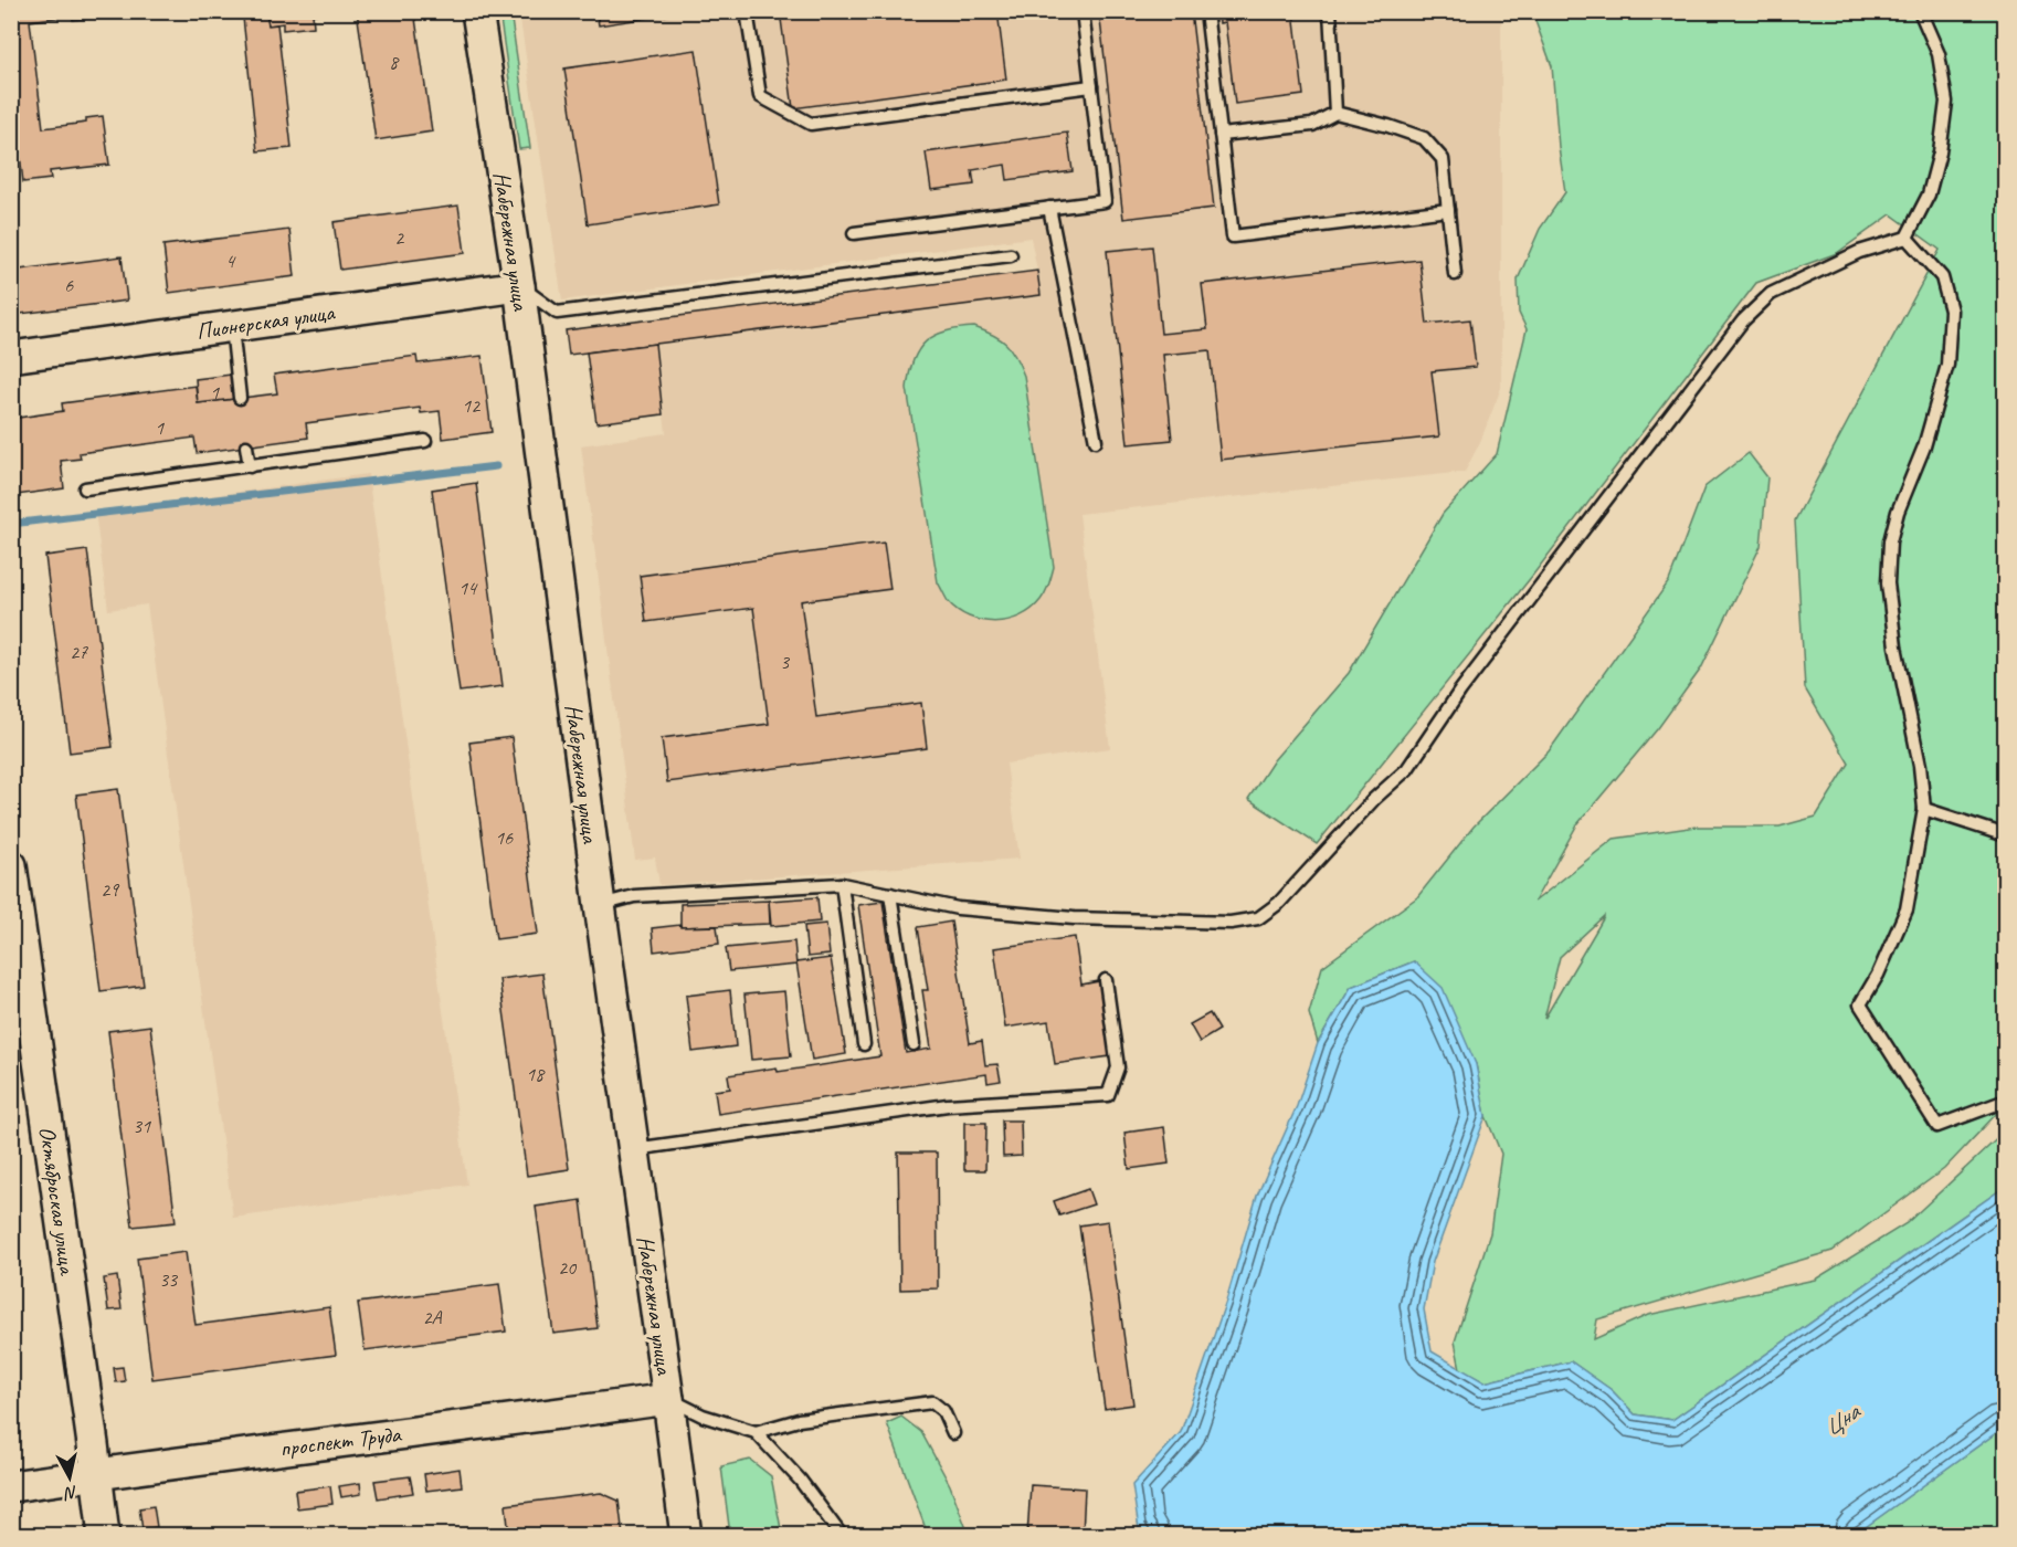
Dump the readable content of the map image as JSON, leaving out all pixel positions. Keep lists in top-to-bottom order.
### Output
{
  "streets": {
    "street": [
      "Набережная улица",
      "Пионерская улица",
      "Октябрьская улица",
      "проспект Труда"
    ]
  },
  "crossings": [
    ["Набережная улица", "Пионерская улица"],
    ["Набережная улица", "проспект Труда"],
    ["Октябрьская улица", "проспект Труда"]
  ],
  "water": ["Цна"],
  "house_numbers": [
    "8",
    "2",
    "4",
    "6",
    "1",
    "12",
    "1",
    "14",
    "27",
    "3",
    "16",
    "29",
    "18",
    "31",
    "20",
    "33",
    "2А"
  ],
  "north": "bottom"
}
